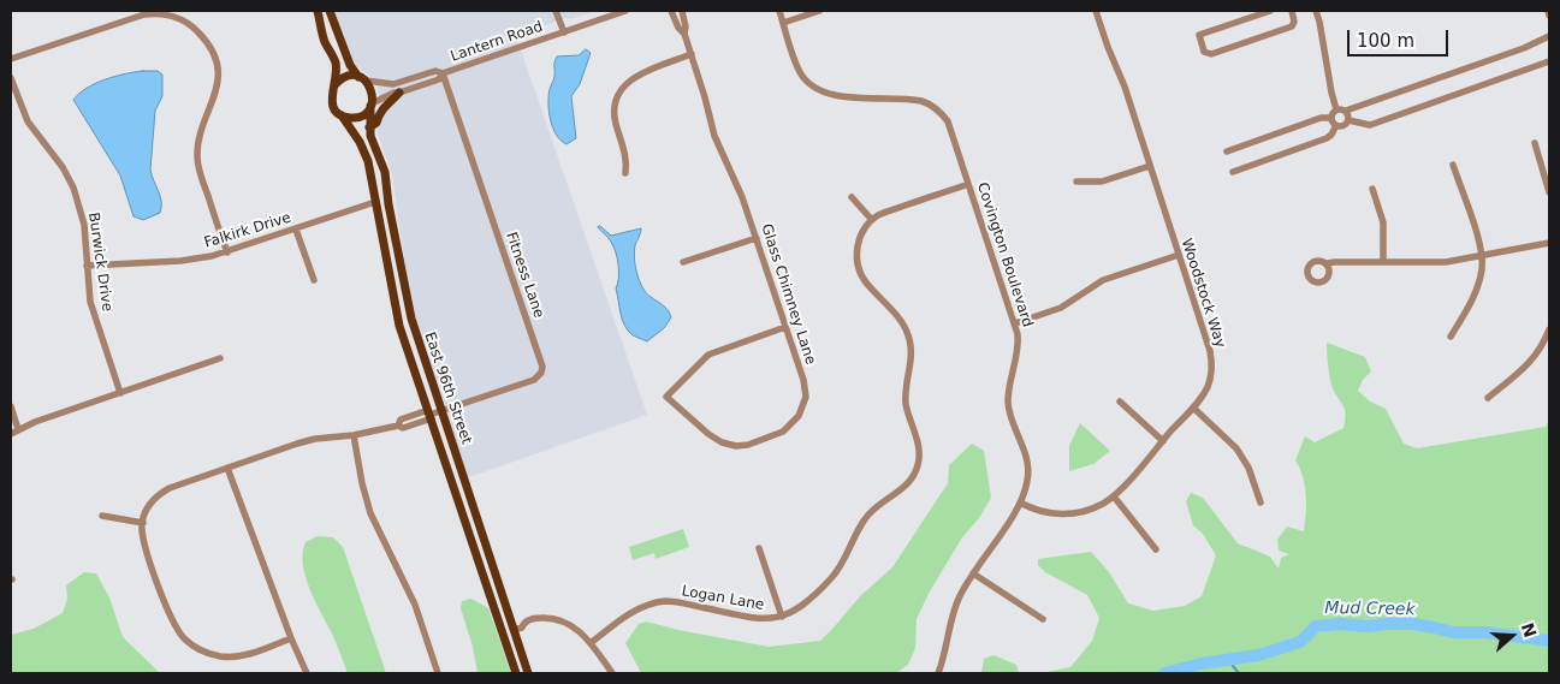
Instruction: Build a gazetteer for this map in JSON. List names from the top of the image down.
{
  "streets": {
    "main road": ["East 96th Street"],
    "street": [
      "Lantern Road",
      "Falkirk Drive",
      "Covington Boulevard",
      "Burwick Drive",
      "Fitness Lane",
      "Woodstock Way",
      "Glass Chimney Lane",
      "Logan Lane"
    ]
  },
  "crossings": [
    ["Lantern Road", "Fitness Lane"],
    ["Lantern Road", "East 96th Street"],
    ["Falkirk Drive", "Burwick Drive"],
    ["Falkirk Drive", "East 96th Street"],
    ["Covington Boulevard", "Woodstock Way"],
    ["Fitness Lane", "East 96th Street"]
  ],
  "water": ["Mud Creek"],
  "scale_bar": "100 m",
  "north": "right"
}
